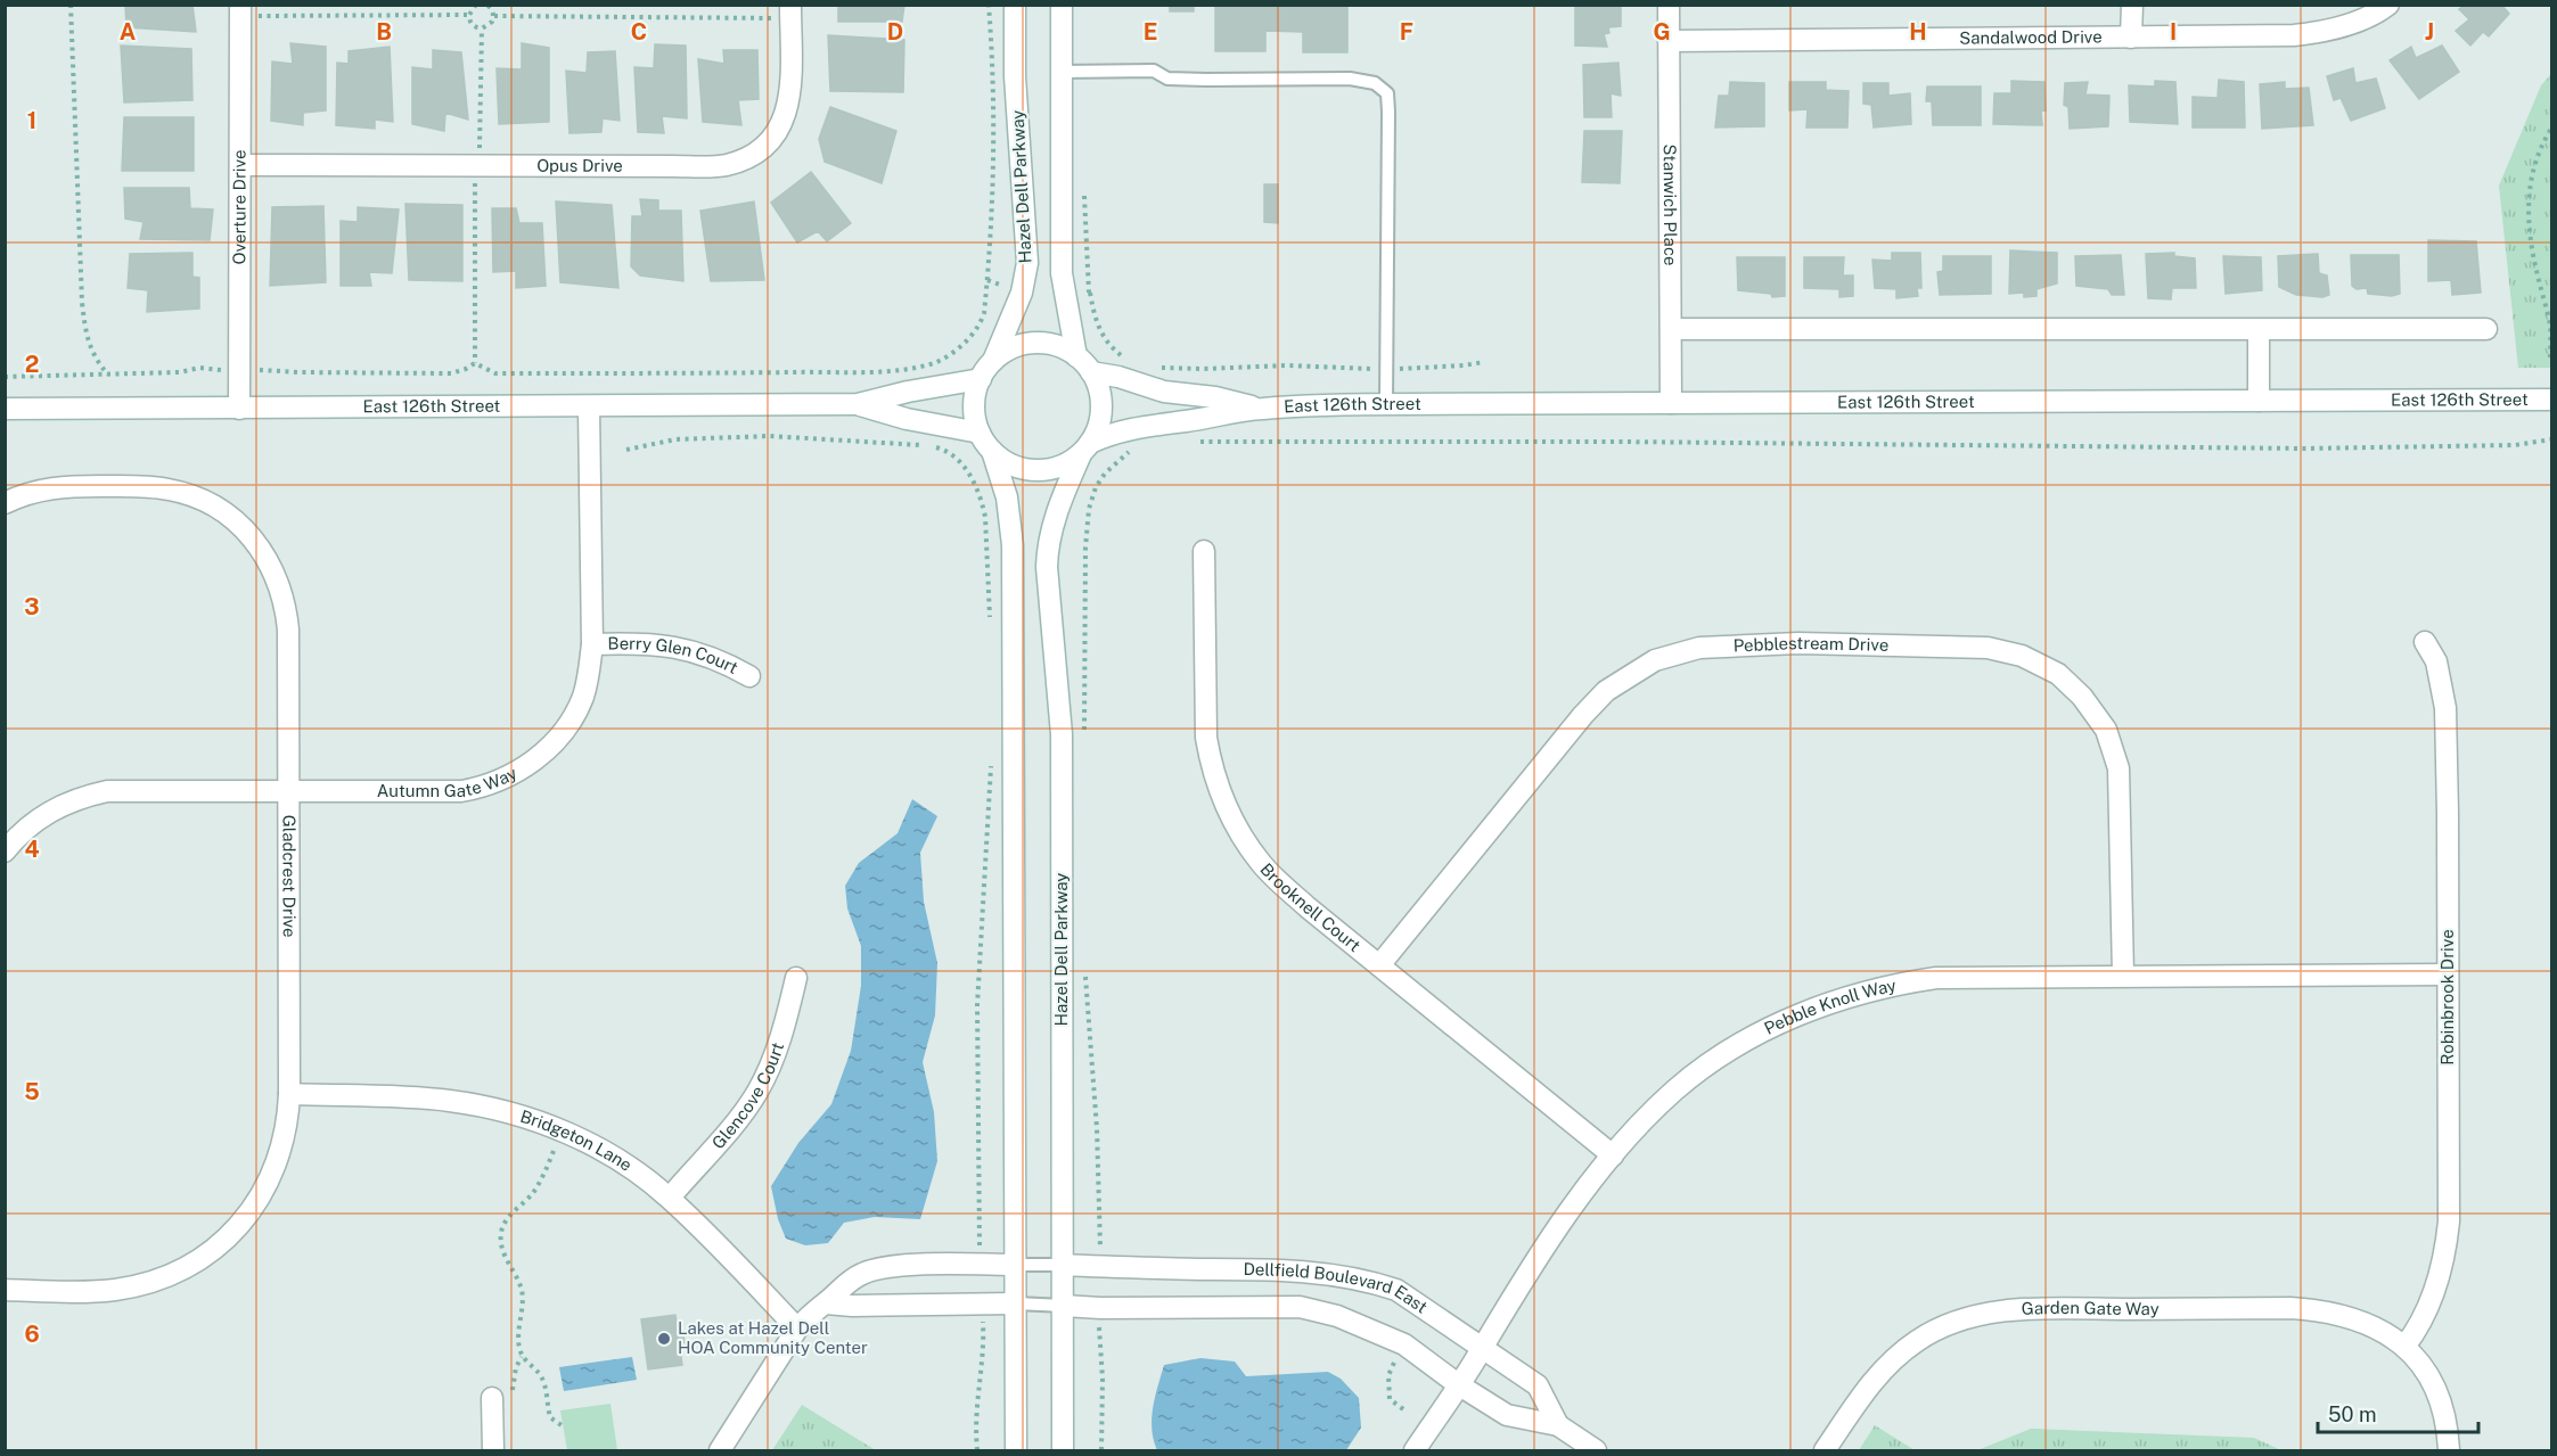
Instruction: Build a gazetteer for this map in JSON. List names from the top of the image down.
{
  "streets": {
    "street": [
      "Sandalwood Drive",
      "Opus Drive",
      "Hazel Dell Parkway",
      "Stanwich Place",
      "Overture Drive",
      "East 126th Street",
      "Pebblestream Drive",
      "Berry Glen Court",
      "Autumn Gate Way",
      "Gladcrest Drive",
      "Brooknell Court",
      "Robinbrook Drive",
      "Pebble Knoll Way",
      "Glencove Court",
      "Bridgeton Lane",
      "Dellfield Boulevard East",
      "Garden Gate Way"
    ]
  },
  "crossings": [
    ["Sandalwood Drive", "Stanwich Place"],
    ["Opus Drive", "Overture Drive"],
    ["Hazel Dell Parkway", "East 126th Street"],
    ["Hazel Dell Parkway", "Dellfield Boulevard East"],
    ["Stanwich Place", "East 126th Street"],
    ["Overture Drive", "East 126th Street"],
    ["East 126th Street", "Autumn Gate Way"],
    ["Pebblestream Drive", "Brooknell Court"],
    ["Pebblestream Drive", "Pebble Knoll Way"],
    ["Berry Glen Court", "Autumn Gate Way"],
    ["Autumn Gate Way", "Gladcrest Drive"],
    ["Gladcrest Drive", "Bridgeton Lane"],
    ["Brooknell Court", "Pebble Knoll Way"],
    ["Robinbrook Drive", "Pebble Knoll Way"],
    ["Robinbrook Drive", "Garden Gate Way"],
    ["Pebble Knoll Way", "Dellfield Boulevard East"],
    ["Glencove Court", "Bridgeton Lane"]
  ],
  "places": ["Lakes at Hazel Dell HOA Community Center"],
  "scale_bar": "50 m",
  "grid": {
    "columns": [
      "A",
      "B",
      "C",
      "D",
      "E",
      "F",
      "G",
      "H",
      "I",
      "J"
    ],
    "rows": [
      "1",
      "2",
      "3",
      "4",
      "5",
      "6"
    ]
  }
}
